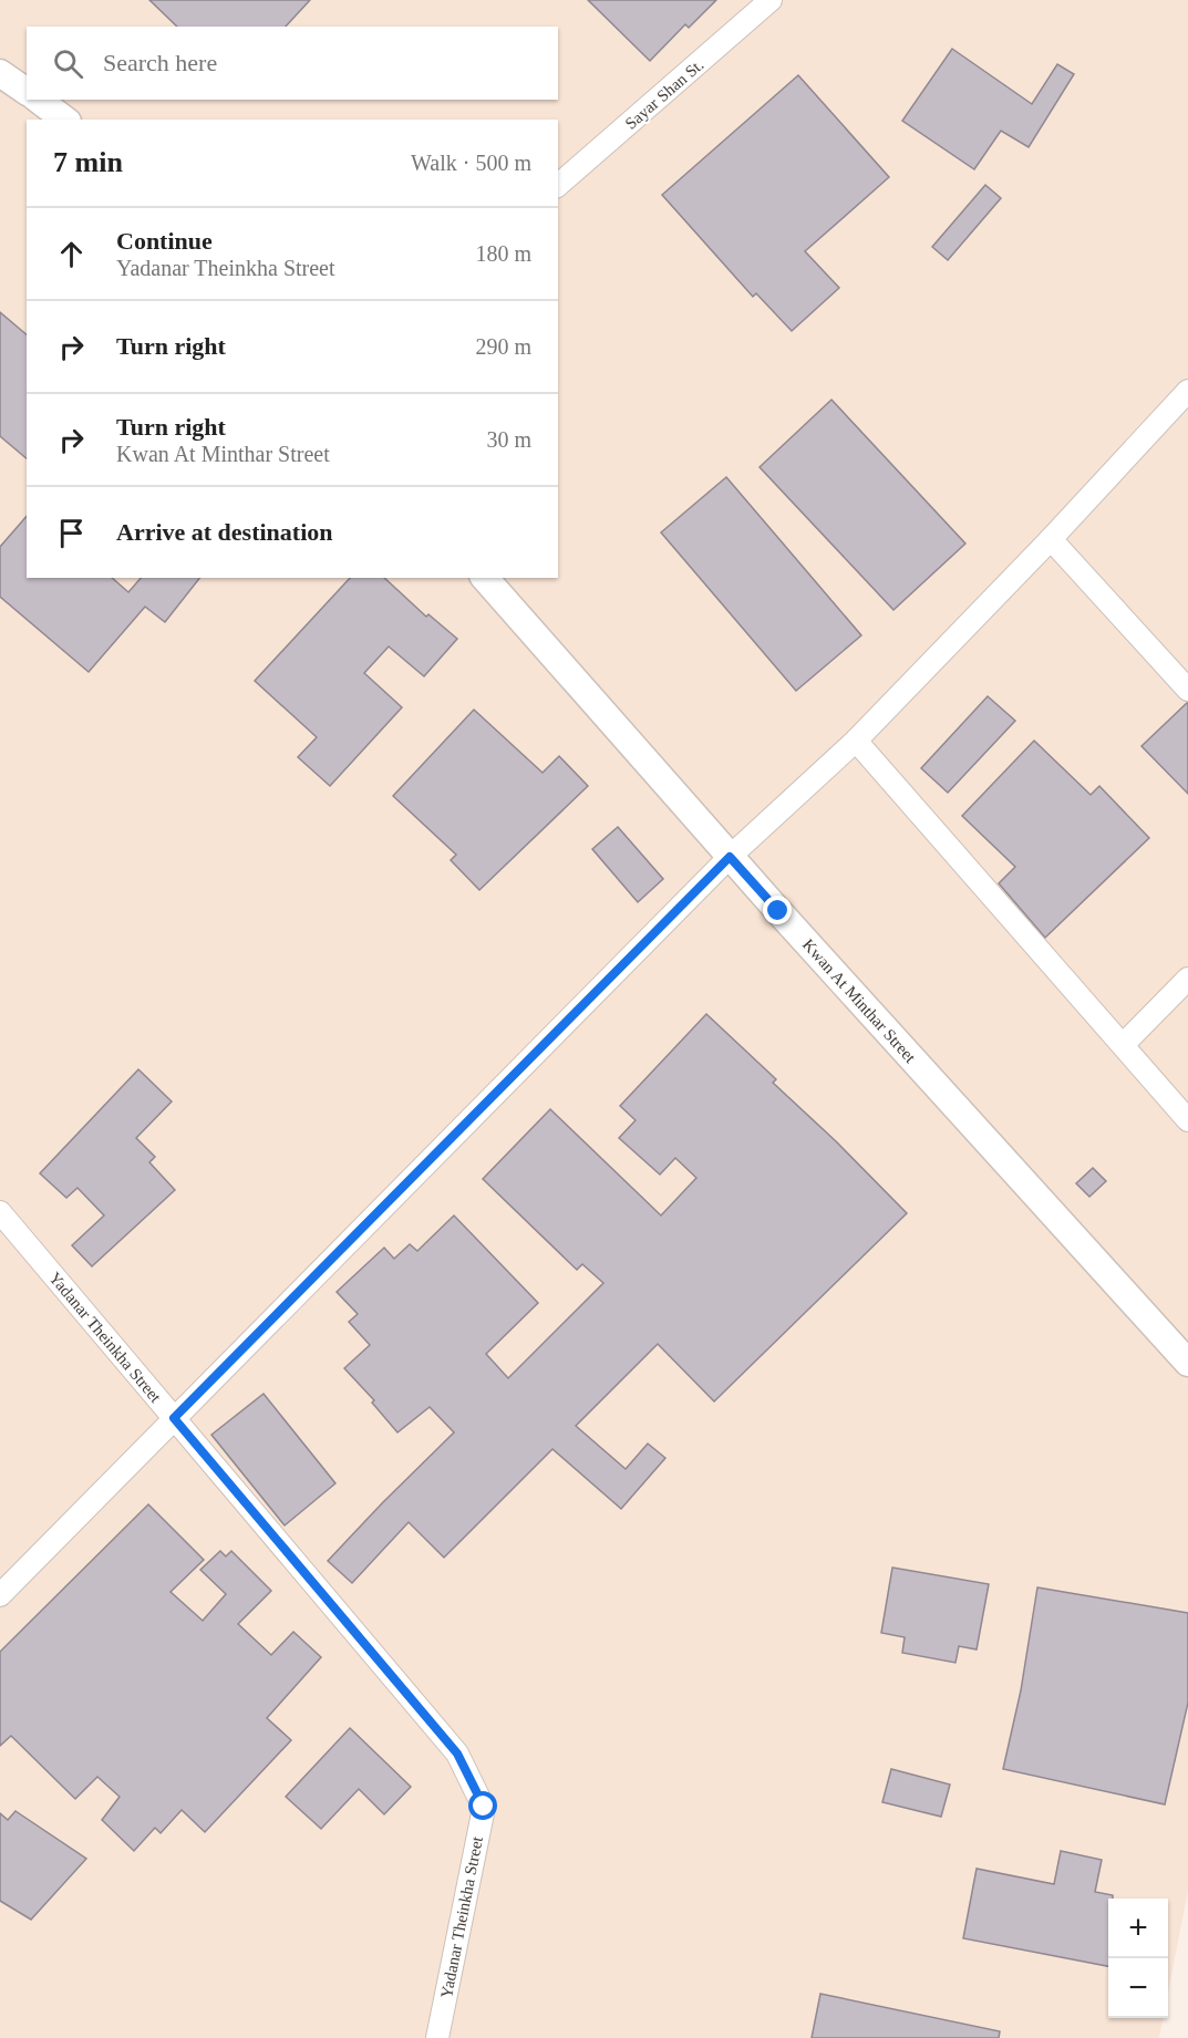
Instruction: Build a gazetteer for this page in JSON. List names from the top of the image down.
{
  "streets": {
    "street": ["Sayar Shan St.", "Kwan At Minthar Street", "Yadanar Theinkha Street"]
  },
  "page": {
    "search": "Search here",
    "heading": ["7 min", "Walk · 500 m"],
    "list": [
      ["Continue", "Yadanar Theinkha Street", "180 m"],
      ["Turn right", "290 m"],
      ["Turn right", "Kwan At Minthar Street", "30 m"],
      "Arrive at destination"
    ],
    "map_buttons": ["+", "−"]
  }
}
